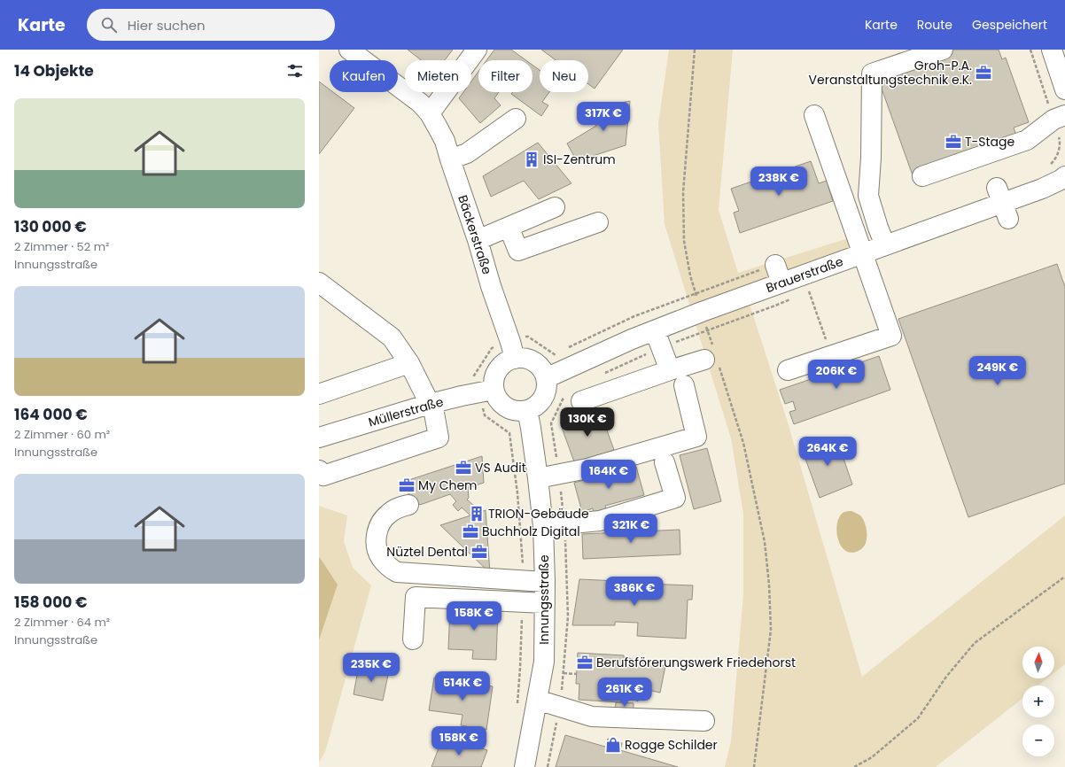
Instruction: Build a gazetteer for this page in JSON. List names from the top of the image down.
{
  "streets": {
    "street": [
      "Bäckerstraße",
      "Brauerstraße",
      "Müllerstraße",
      "Innungsstraße"
    ]
  },
  "crossings": [
    ["Bäckerstraße", "Brauerstraße"],
    ["Bäckerstraße", "Müllerstraße"],
    ["Bäckerstraße", "Innungsstraße"],
    ["Brauerstraße", "Müllerstraße"],
    ["Brauerstraße", "Innungsstraße"],
    ["Müllerstraße", "Innungsstraße"]
  ],
  "places": {
    "office": [
      "Groh-P.A. Veranstaltungstechnik e.K.",
      "T-Stage",
      "VS Audit",
      "My Chem",
      "Buchholz Digital",
      "Nüztel Dental",
      "Berufsförerungswerk Friedehorst"
    ],
    "building": ["ISI-Zentrum", "TRION-Gebäude"],
    "shop": ["Rogge Schilder"]
  },
  "north": "top",
  "page": {
    "header": "Karte",
    "search": "Hier suchen",
    "nav": ["Karte", "Route", "Gespeichert"],
    "heading": "14 Objekte",
    "chip": [
      "Kaufen",
      "Mieten",
      "Filter",
      "Neu"
    ],
    "list": [
      {
        "name": "130 000 €",
        "note": "2 Zimmer · 52 m² · Innungsstraße"
      },
      {
        "name": "164 000 €",
        "note": "2 Zimmer · 60 m² · Innungsstraße"
      },
      {
        "name": "158 000 €",
        "note": "2 Zimmer · 64 m² · Innungsstraße"
      }
    ],
    "price": [
      "317K €",
      "238K €",
      "249K €",
      "206K €",
      "130K €",
      "264K €",
      "164K €",
      "321K €",
      "386K €",
      "158K €",
      "235K €",
      "514K €",
      "261K €",
      "158K €"
    ],
    "map_buttons": ["+", "−"]
  }
}
